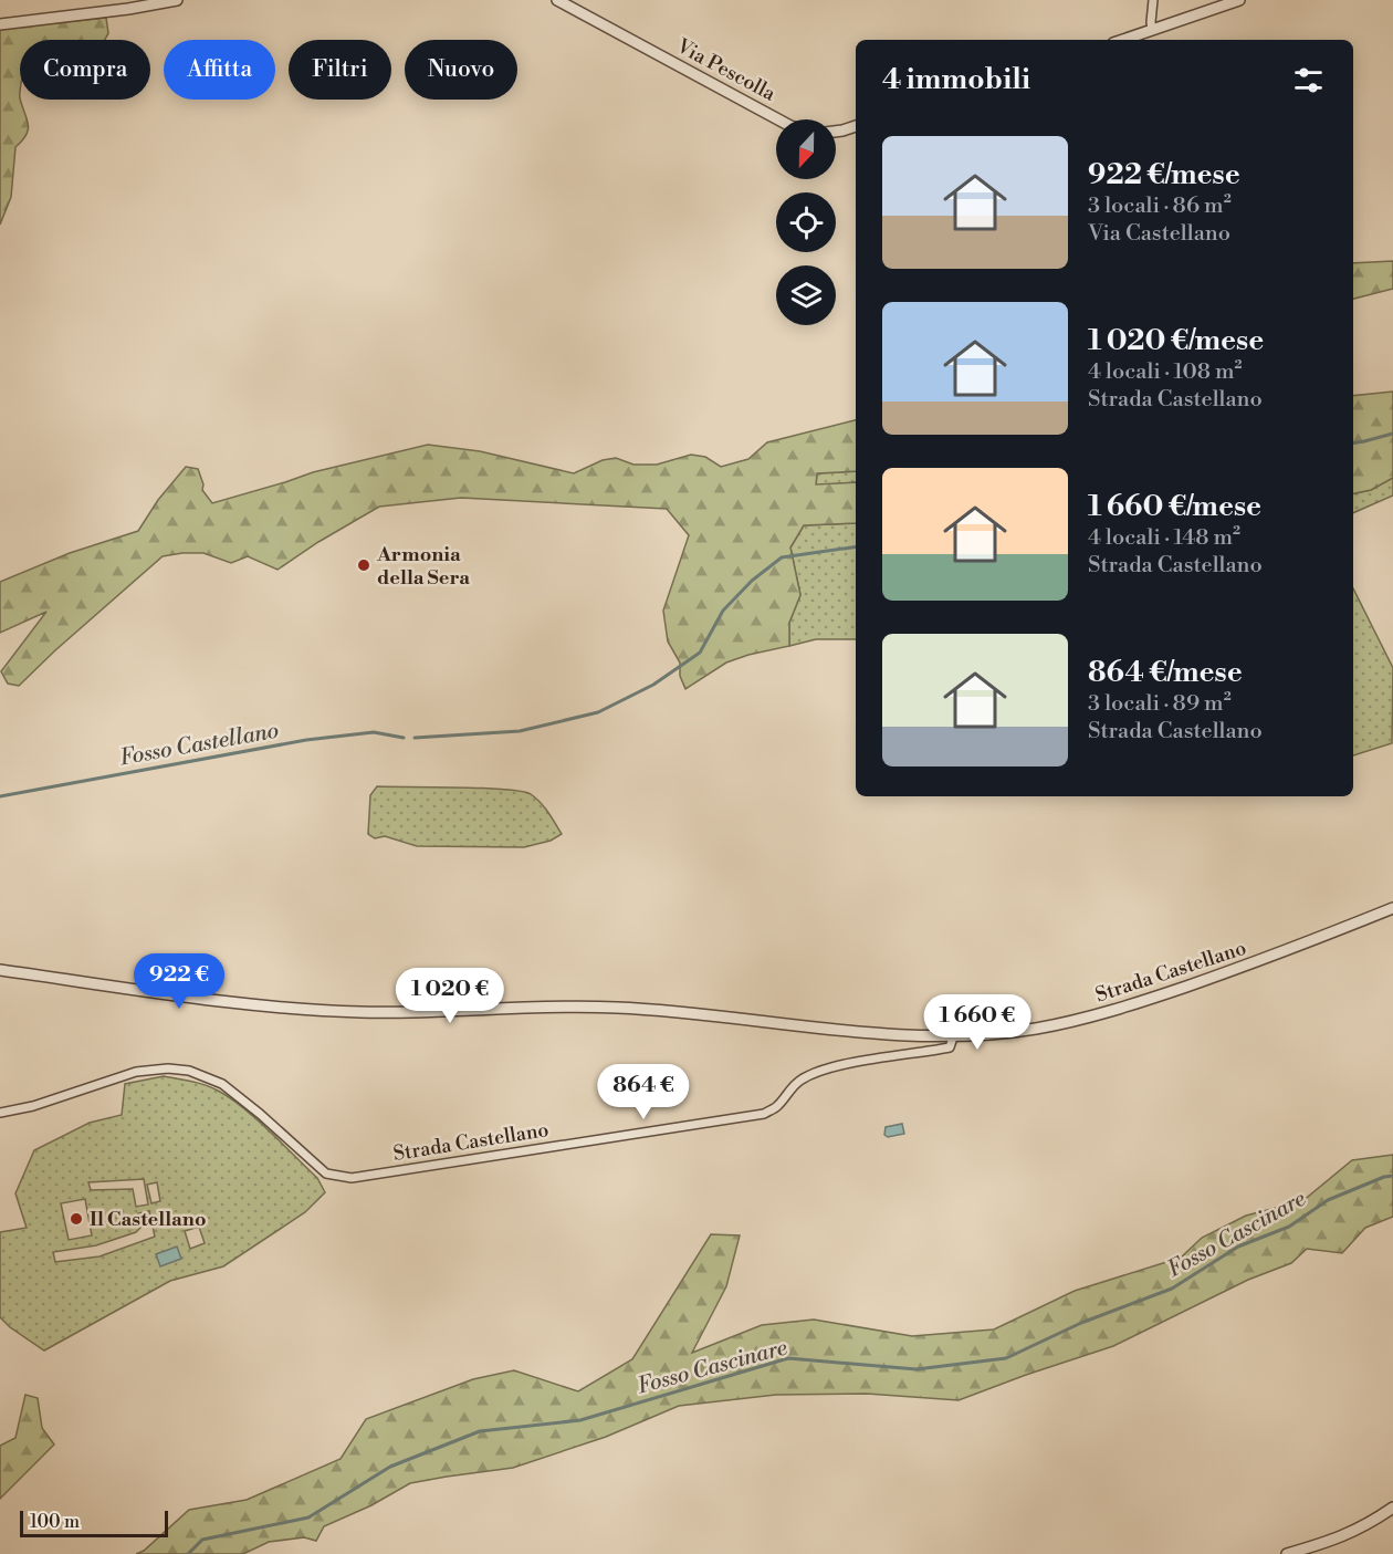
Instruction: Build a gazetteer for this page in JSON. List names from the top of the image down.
{
  "streets": {
    "street": ["Via Pescolla", "Strada Castellano"]
  },
  "water": ["Fosso Castellano", "Fosso Cascinare"],
  "places": ["Armonia della Sera", "Il Castellano"],
  "scale_bar": "100 m",
  "north": "bottom",
  "page": {
    "chip": [
      "Compra",
      "Affitta",
      "Filtri",
      "Nuovo"
    ],
    "heading": "4 immobili",
    "list": [
      {
        "name": "922 €/mese",
        "note": "3 locali · 86 m² · Via Castellano"
      },
      {
        "name": "1 020 €/mese",
        "note": "4 locali · 108 m² · Strada Castellano"
      },
      {
        "name": "1 660 €/mese",
        "note": "4 locali · 148 m² · Strada Castellano"
      },
      {
        "name": "864 €/mese",
        "note": "3 locali · 89 m² · Strada Castellano"
      }
    ],
    "price": [
      "922 €",
      "1 020 €",
      "1 660 €",
      "864 €"
    ],
    "scale": "100 m"
  }
}
